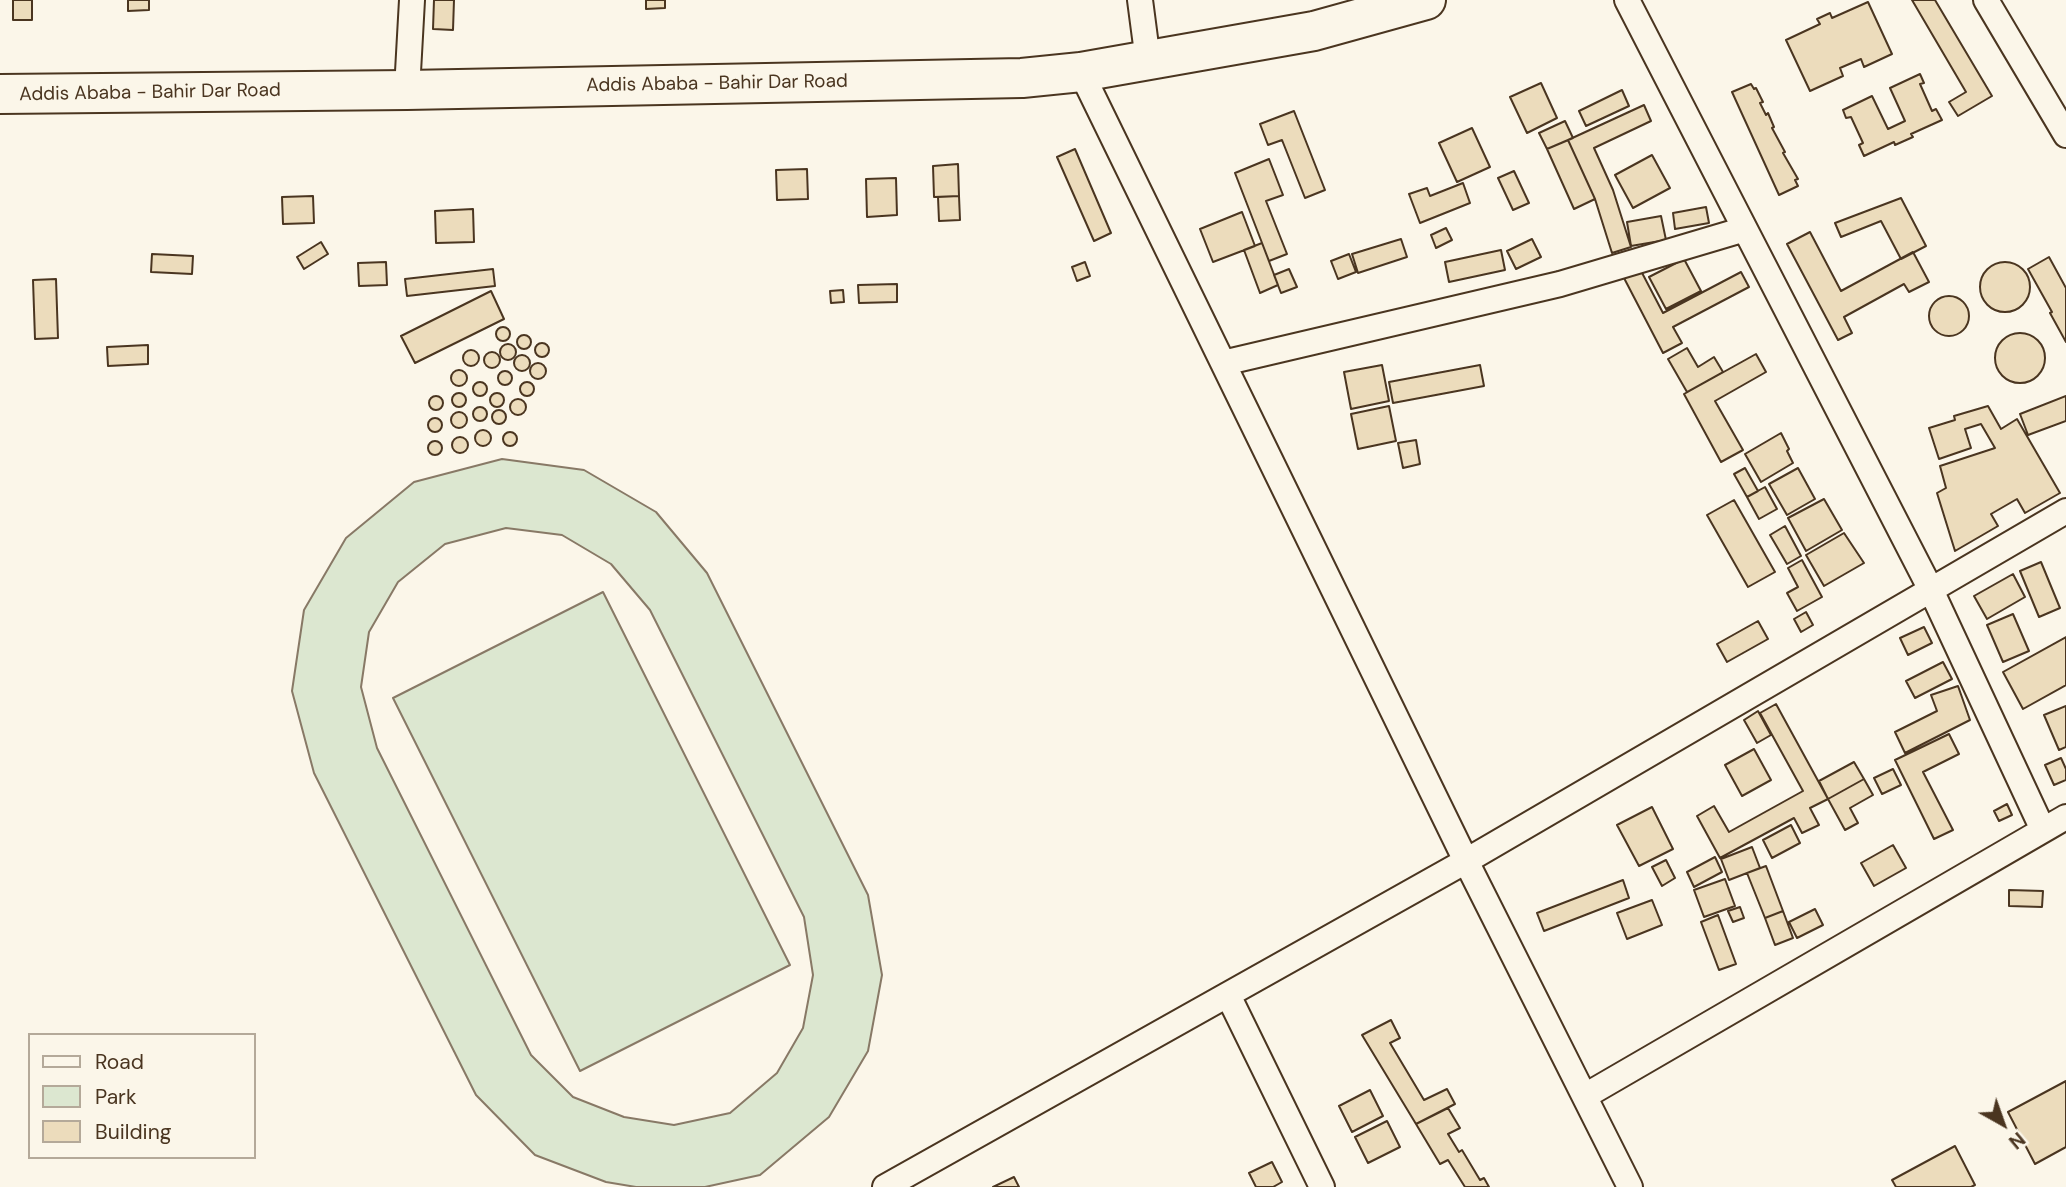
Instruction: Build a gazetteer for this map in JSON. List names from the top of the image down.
{
  "streets": {
    "highway": ["Addis Ababa - Bahir Dar Road"]
  },
  "legend": ["Road", "Park", "Building"],
  "north": "bottom right"
}
